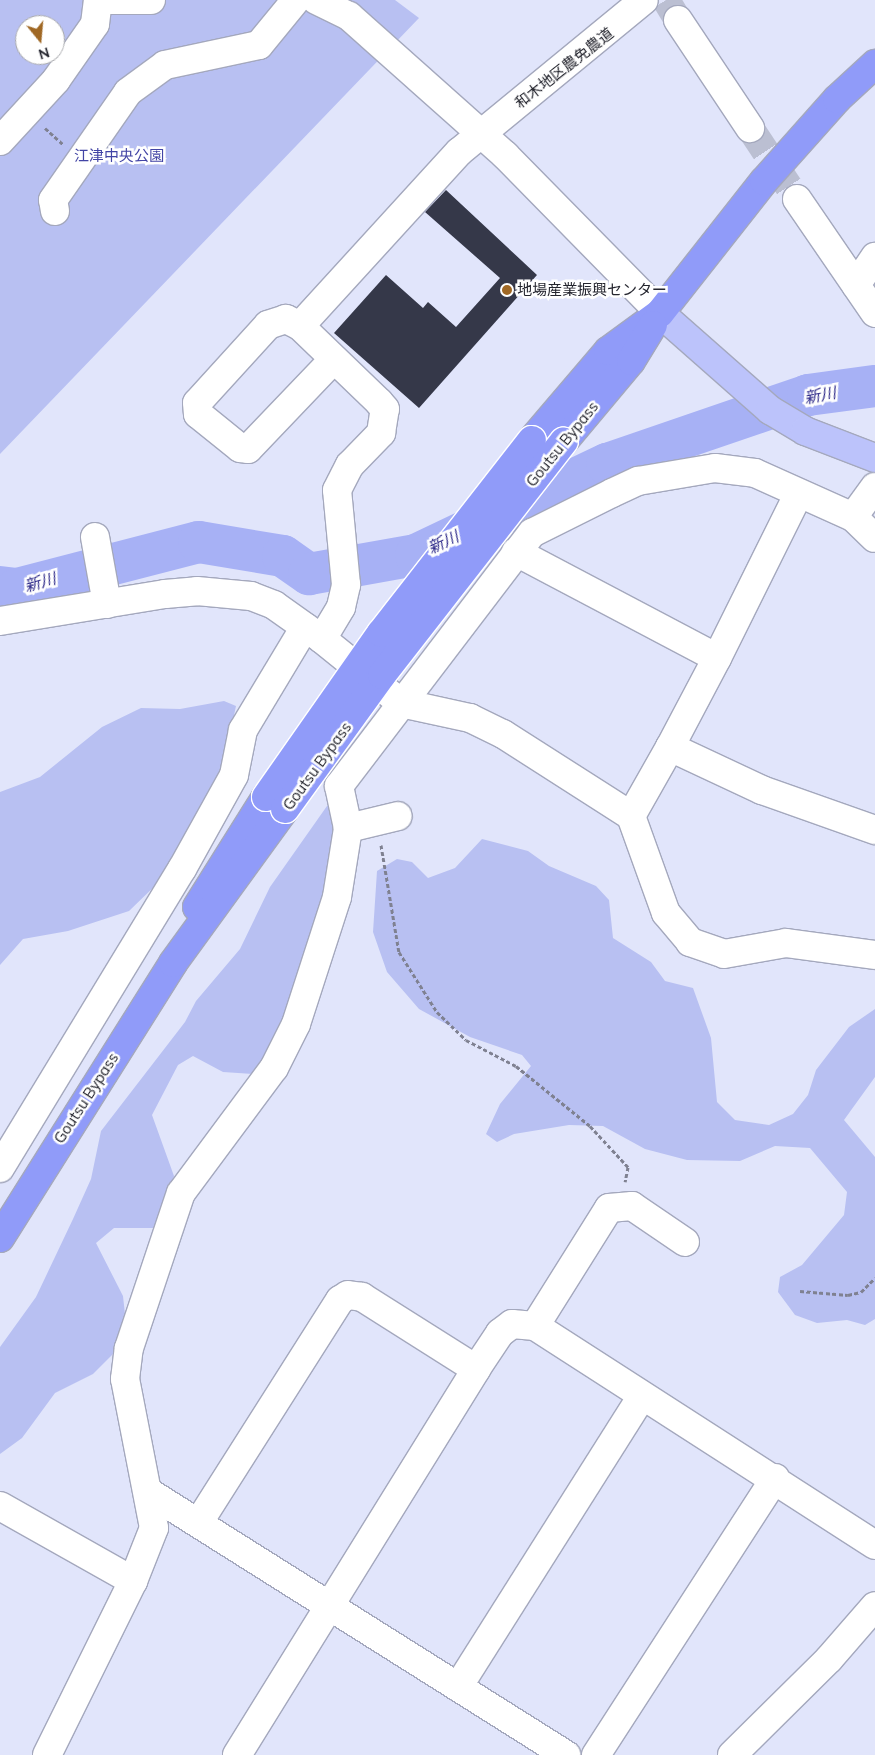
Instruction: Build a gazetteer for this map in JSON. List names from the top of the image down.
{
  "streets": {
    "highway": ["Goutsu Bypass"],
    "street": ["和木地区農免農道"]
  },
  "water": ["新川"],
  "parks": ["江津中央公園"],
  "places": ["地場産業振興センター"],
  "north": "bottom"
}
